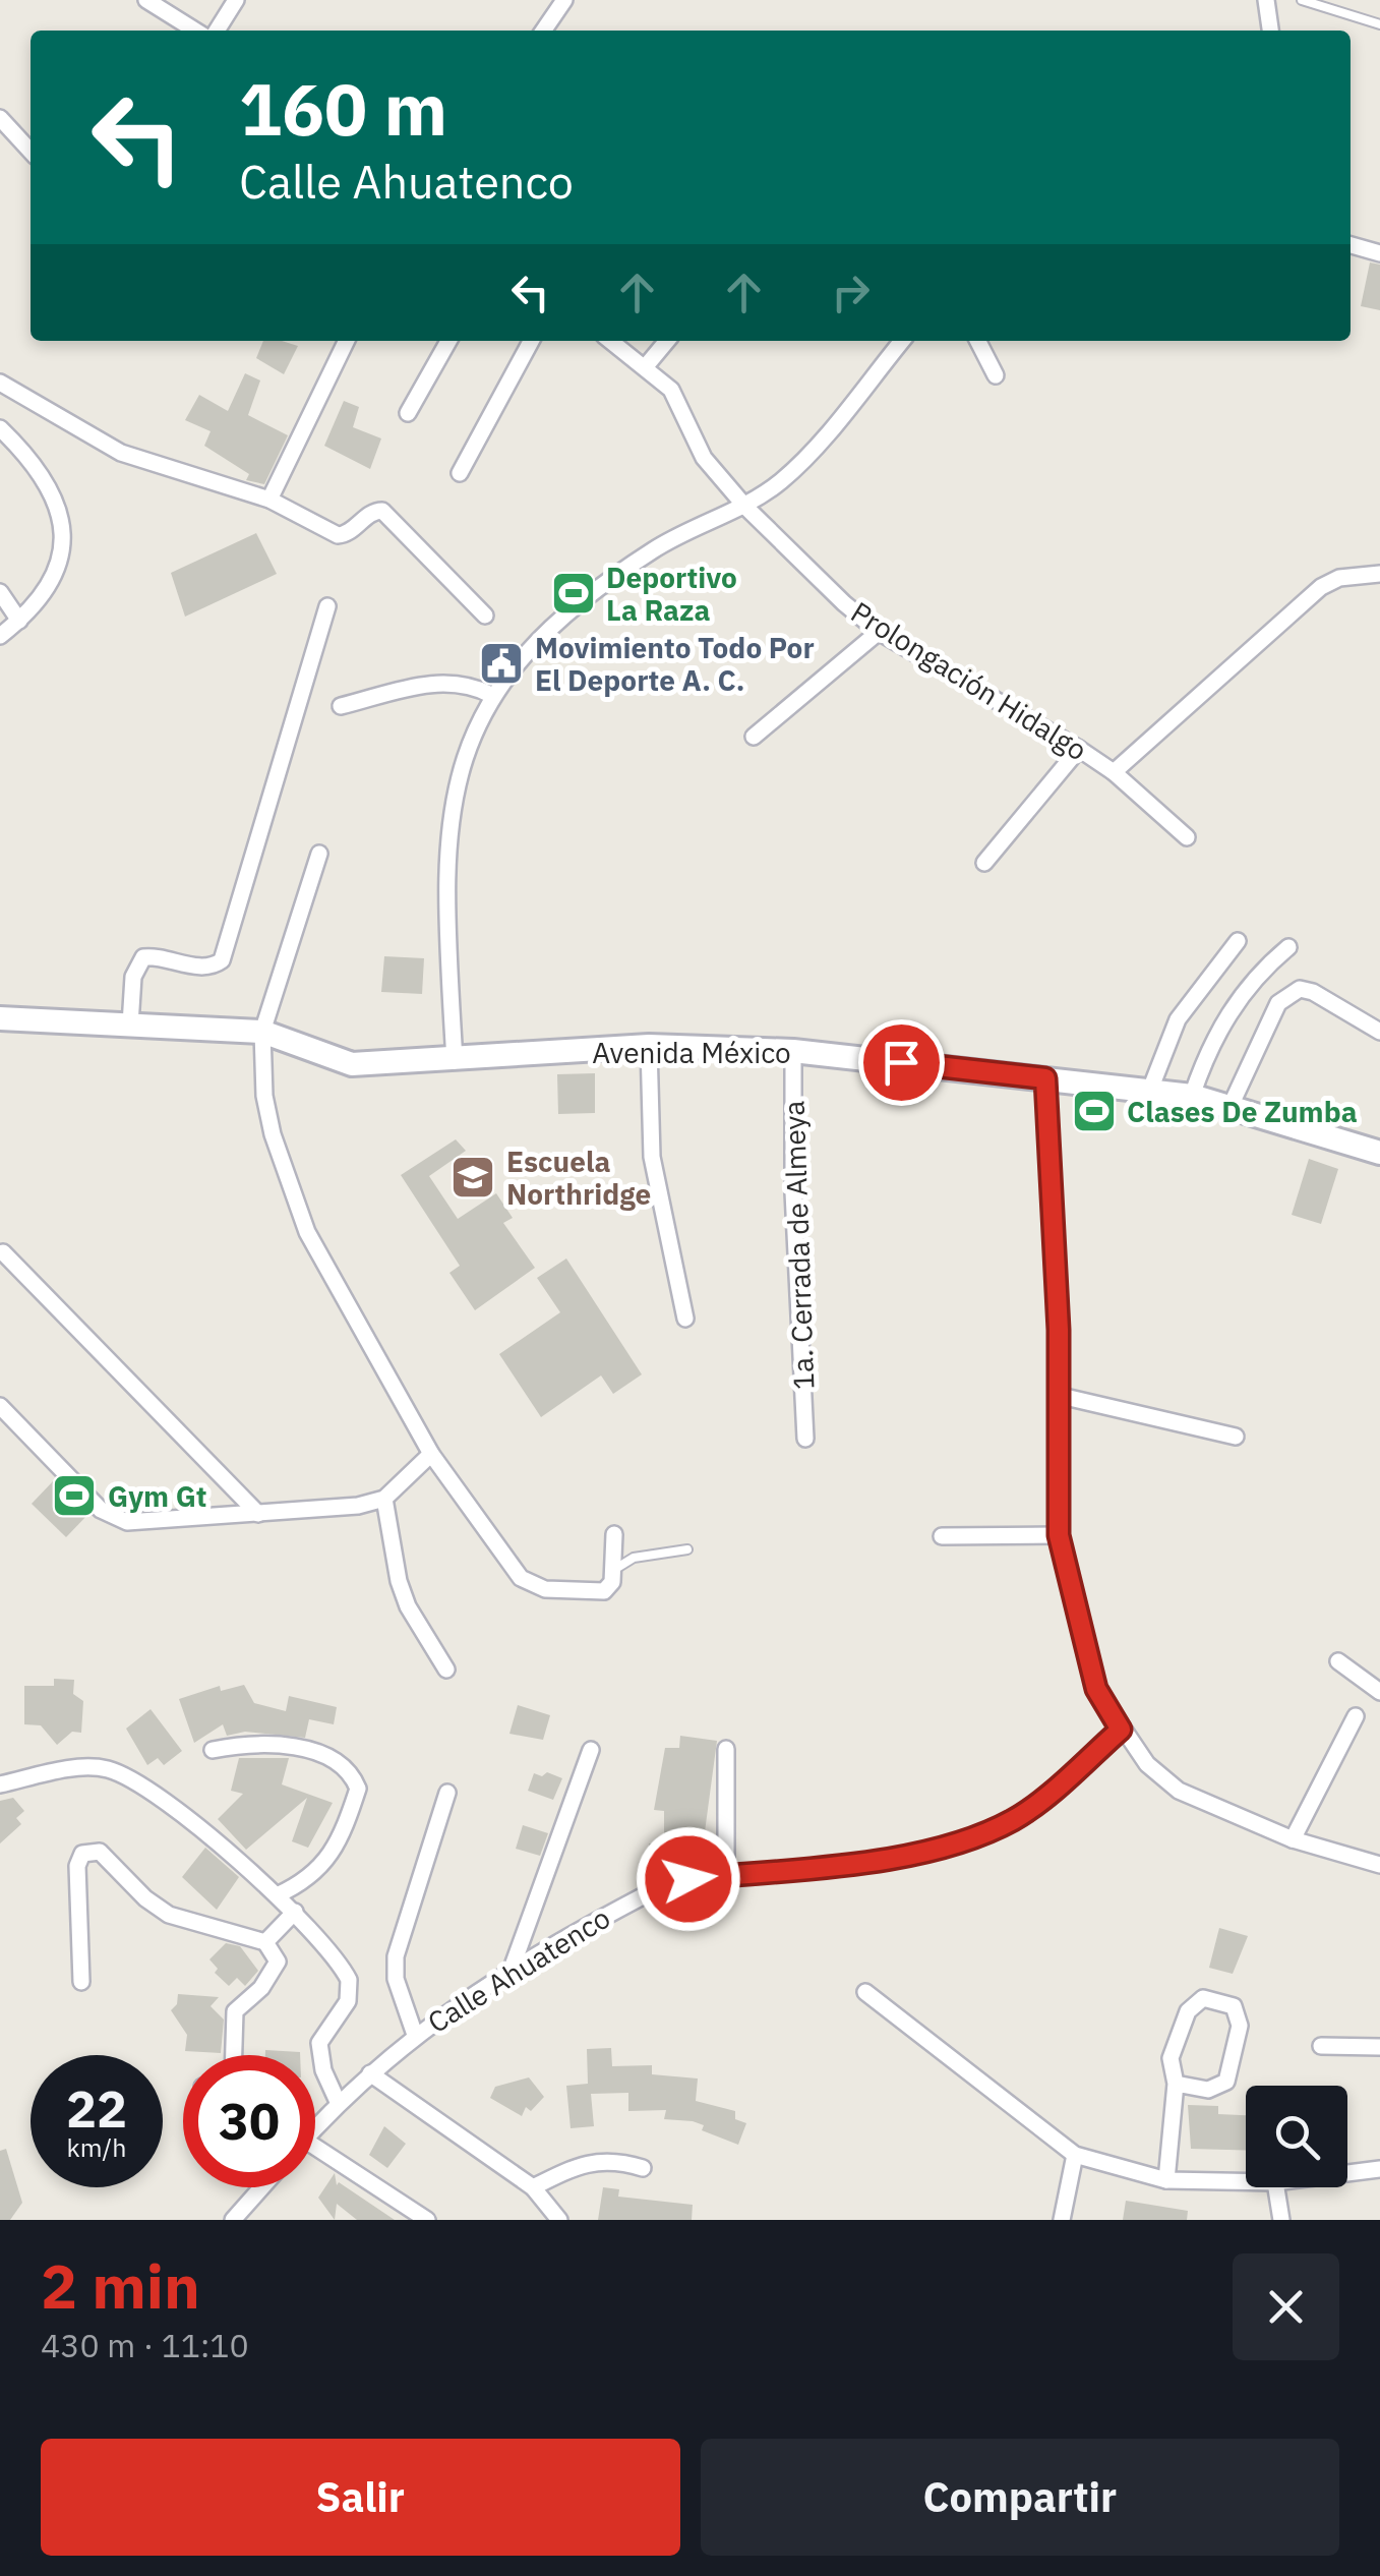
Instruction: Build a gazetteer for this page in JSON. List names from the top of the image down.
{
  "streets": {
    "main road": ["Avenida México"],
    "street": ["Prolongación Hidalgo", "1a. Cerrada de Almeya", "Calle Ahuatenco"]
  },
  "crossings": [
    ["Avenida México", "1a. Cerrada de Almeya"]
  ],
  "places": {
    "sports": ["Deportivo La Raza", "Clases De Zumba", "Gym Gt"],
    "public building": ["Movimiento Todo Por El Deporte A. C."],
    "school or university": ["Escuela Northridge"]
  },
  "page": {
    "turn": ["160 m", "Calle Ahuatenco"],
    "speed": "22 km/h",
    "limit": "30",
    "heading": ["2 min", "430 m · 11:10"],
    "buttons": ["Salir", "Compartir"]
  }
}
